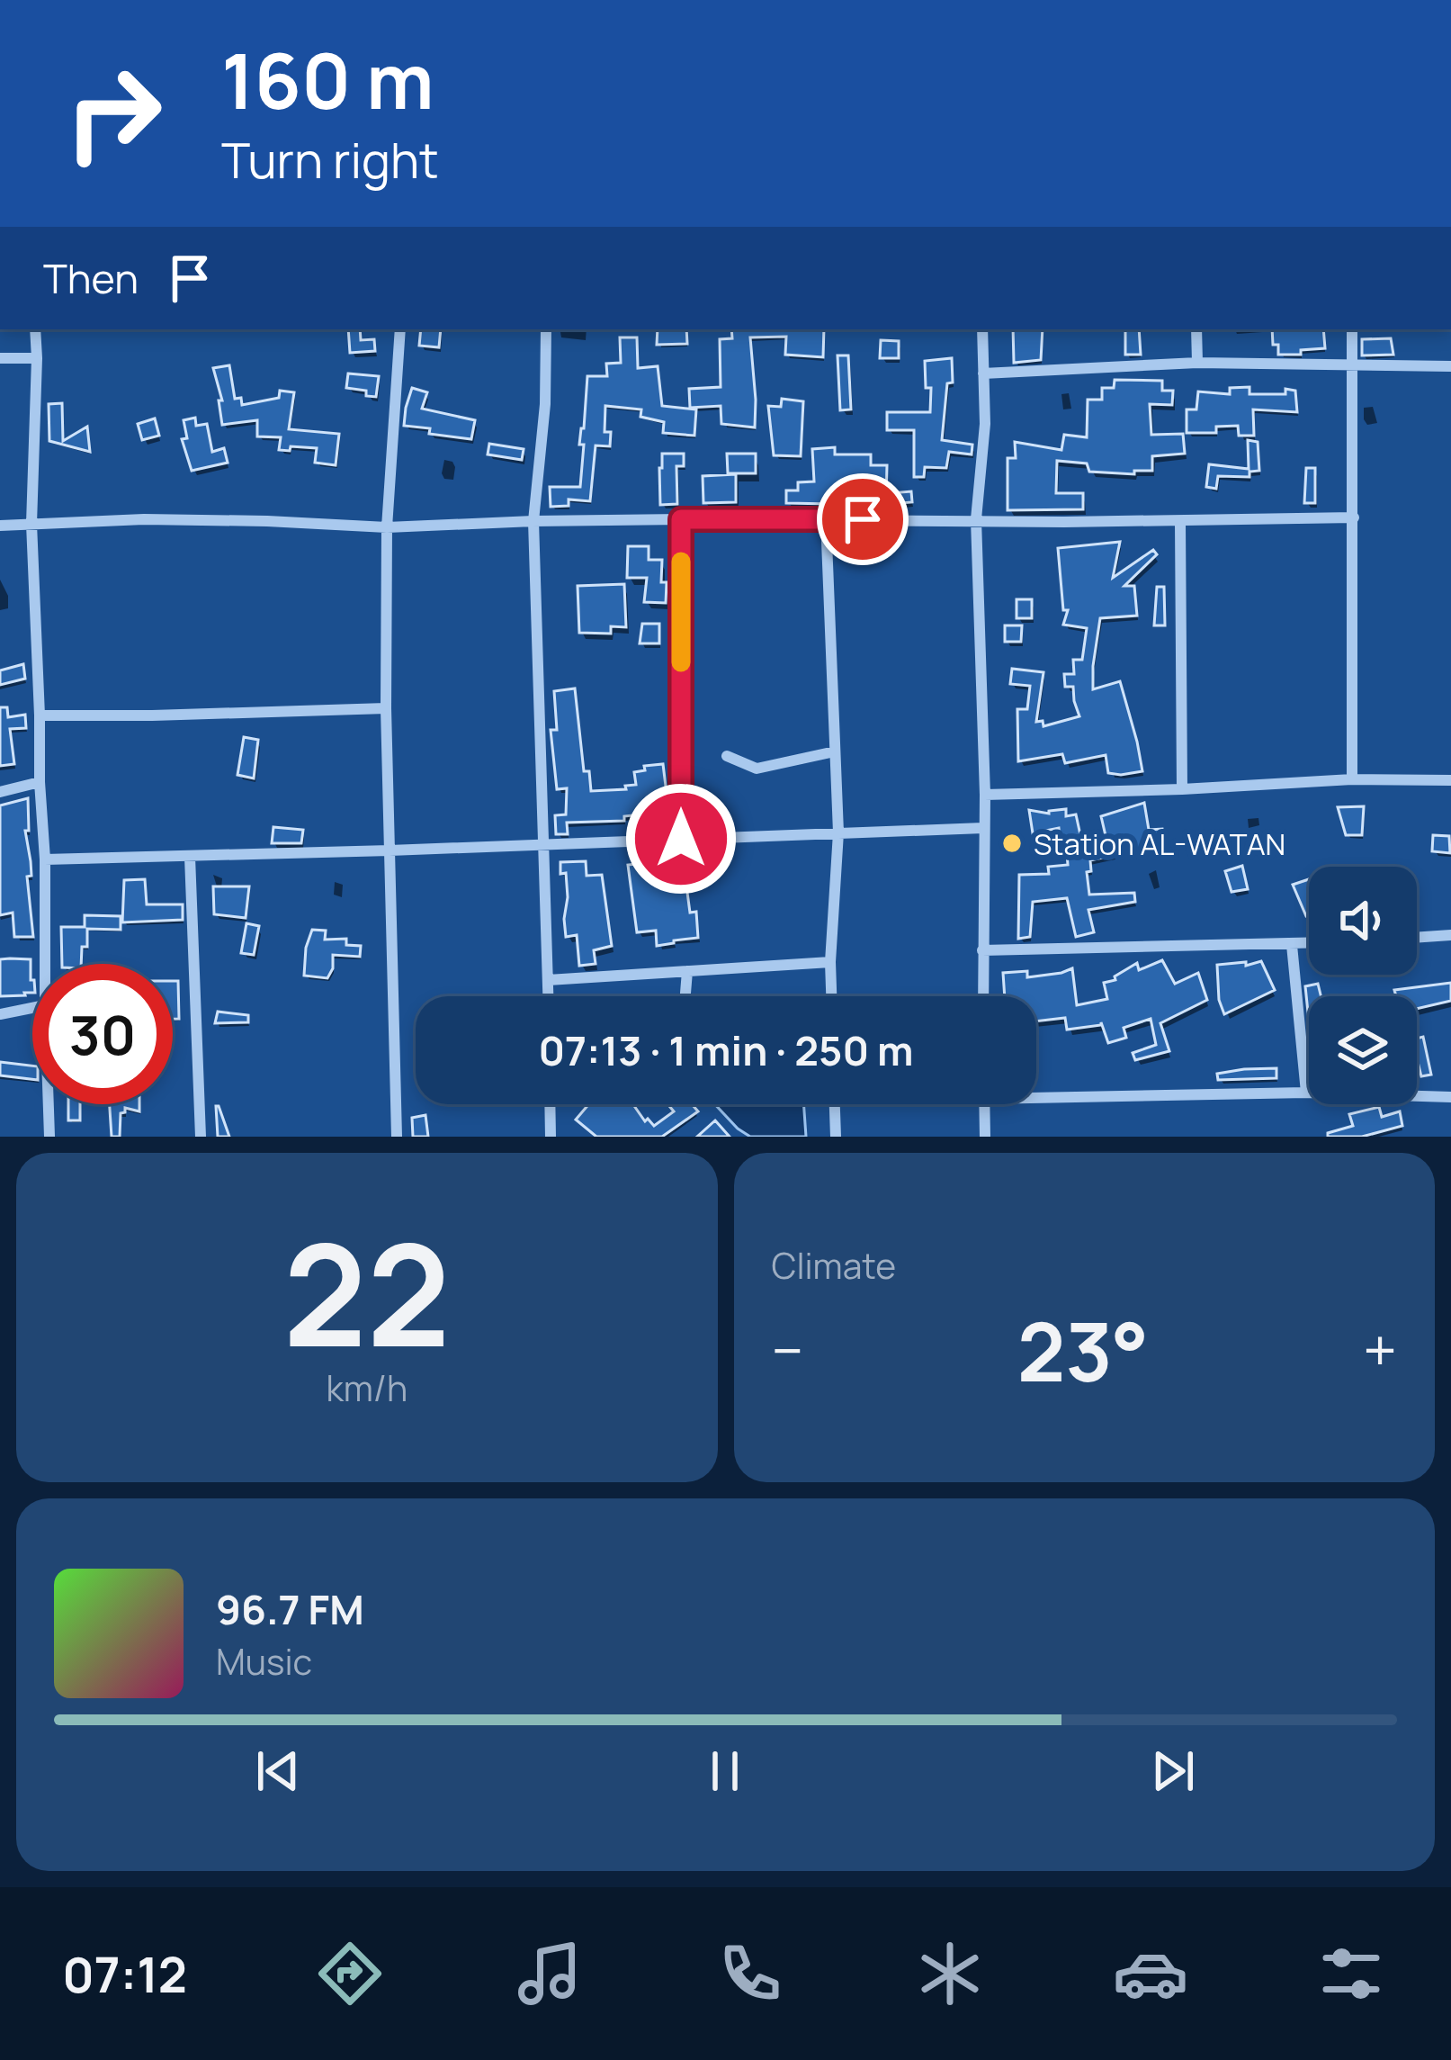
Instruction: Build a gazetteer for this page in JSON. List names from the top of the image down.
{
  "places": ["Station AL-WATAN"],
  "page": {
    "turn": ["160 m", "Turn right"],
    "then": "Then",
    "limit": "30",
    "trip": "07:13 · 1 min · 250 m",
    "tile": [
      ["22", "km/h"],
      "Climate"
    ],
    "heat": ["−", "23°", "+"],
    "song": ["96.7 FM", "Music"],
    "tabs": "07:12"
  }
}
